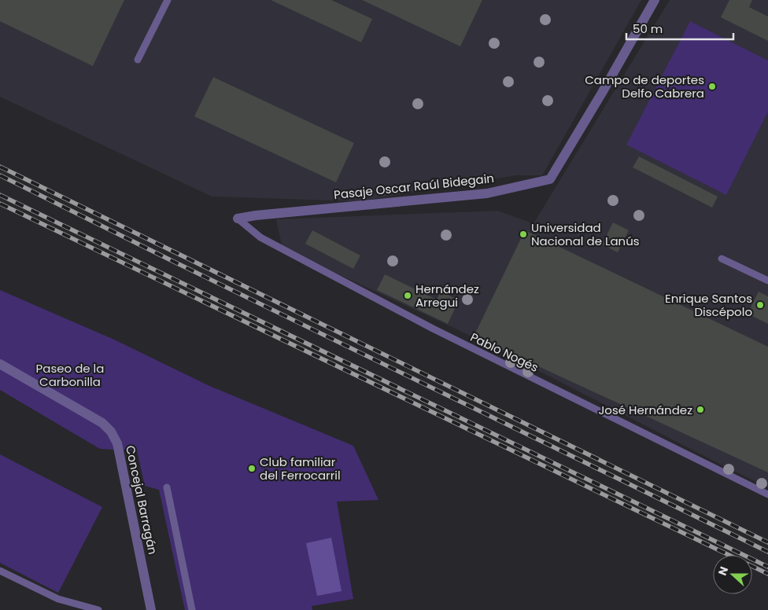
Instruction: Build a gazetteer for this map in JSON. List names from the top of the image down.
{
  "streets": {
    "street": ["Pasaje Oscar Raúl Bidegain", "Concejal Barragán"],
    "lane": ["Pablo Nogés"]
  },
  "crossings": [
    ["Pasaje Oscar Raúl Bidegain", "Pablo Nogés"]
  ],
  "parks": ["Paseo de la Carbonilla"],
  "places": [
    "Campo de deportes Delfo Cabrera",
    "Universidad Nacional de Lanús",
    "Hernández Arregui",
    "Enrique Santos Discépolo",
    "José Hernández",
    "Club familiar del Ferrocarril"
  ],
  "scale_bar": "50 m",
  "north": "left"
}
